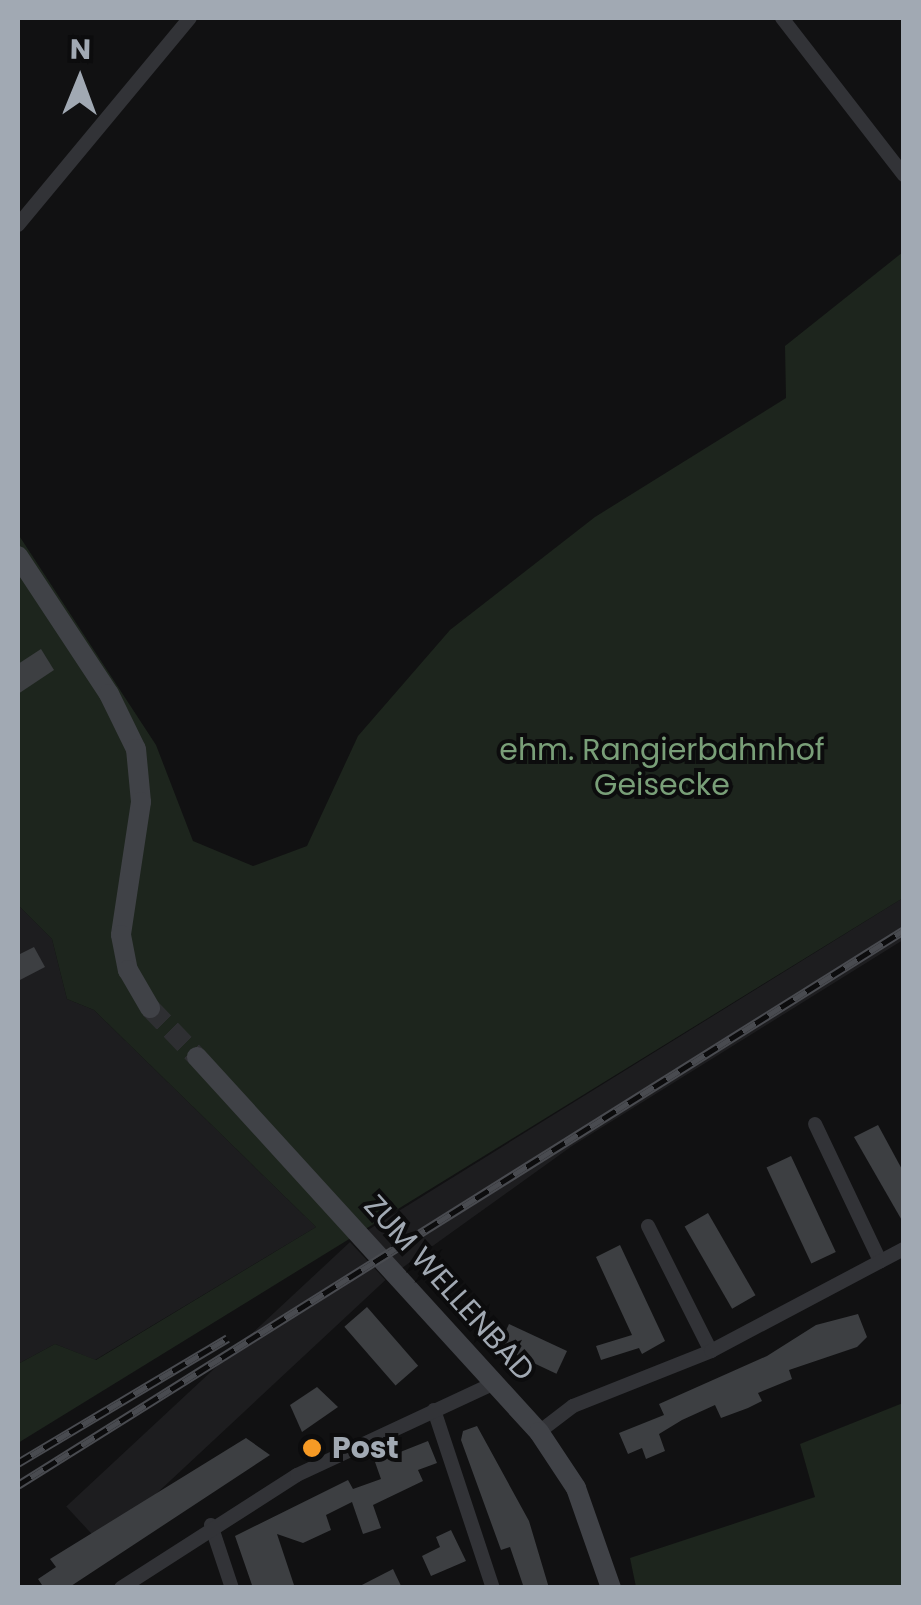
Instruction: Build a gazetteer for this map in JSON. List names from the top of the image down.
{
  "streets": {
    "main road": ["ZUM WELLENBAD"]
  },
  "parks": ["ehm. Rangierbahnhof Geisecke"],
  "places": ["Post"],
  "north": "top"
}
